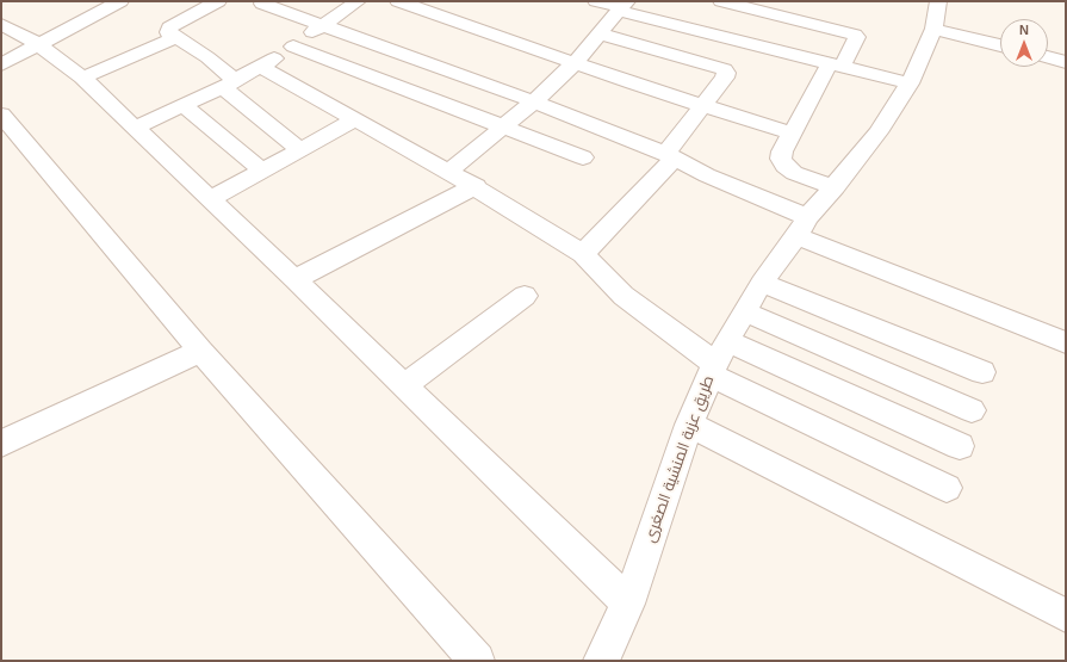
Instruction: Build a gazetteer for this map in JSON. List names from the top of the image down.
{
  "streets": {
    "street": ["طريق عزبة المنشية الصغرى"]
  },
  "north": "top"
}
